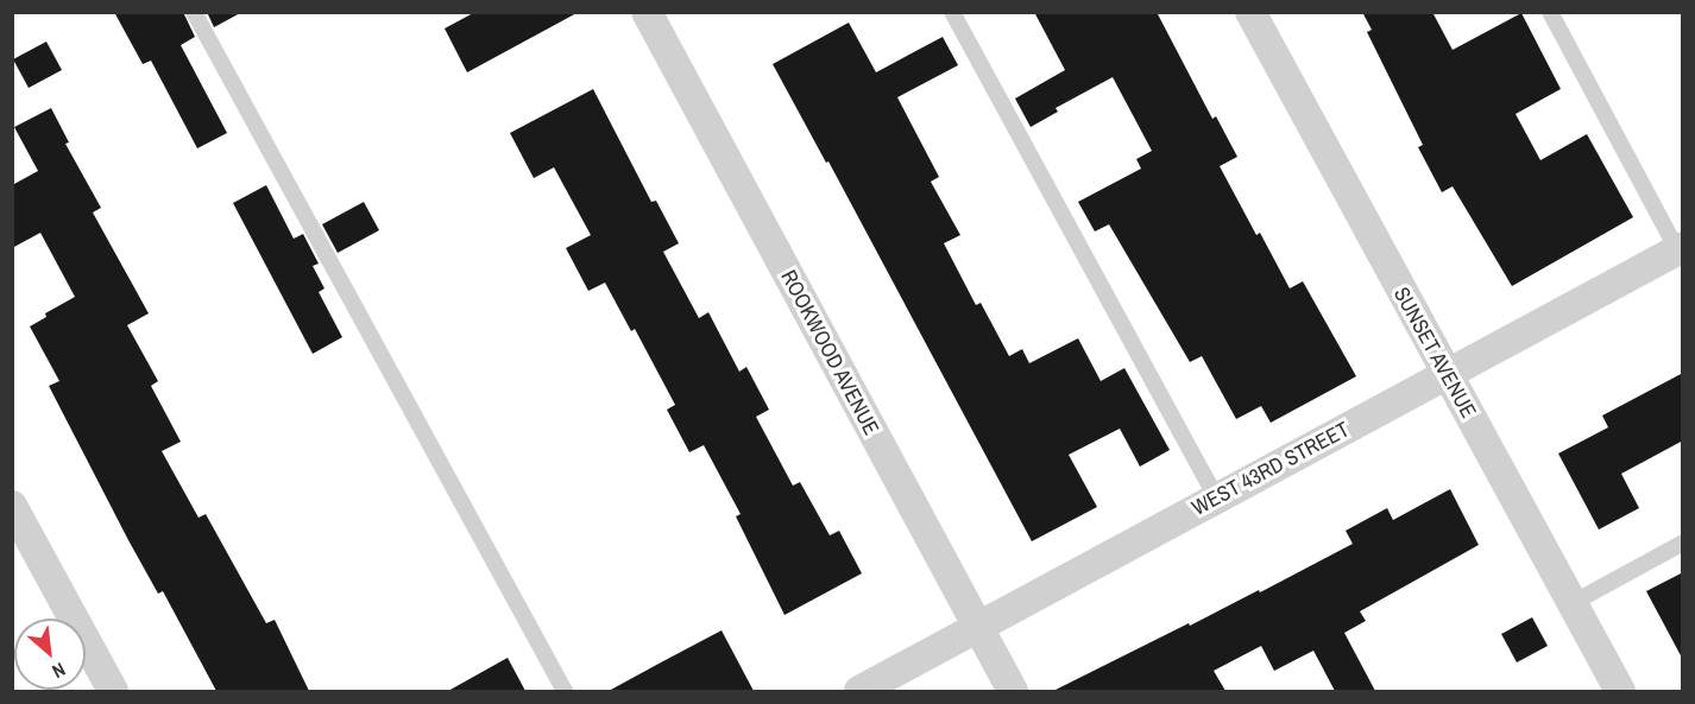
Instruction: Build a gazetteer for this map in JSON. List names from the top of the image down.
{
  "streets": {
    "street": ["ROOKWOOD AVENUE", "SUNSET AVENUE", "WEST 43RD STREET"]
  },
  "crossings": [
    ["ROOKWOOD AVENUE", "WEST 43RD STREET"],
    ["SUNSET AVENUE", "WEST 43RD STREET"]
  ],
  "north": "bottom right"
}
